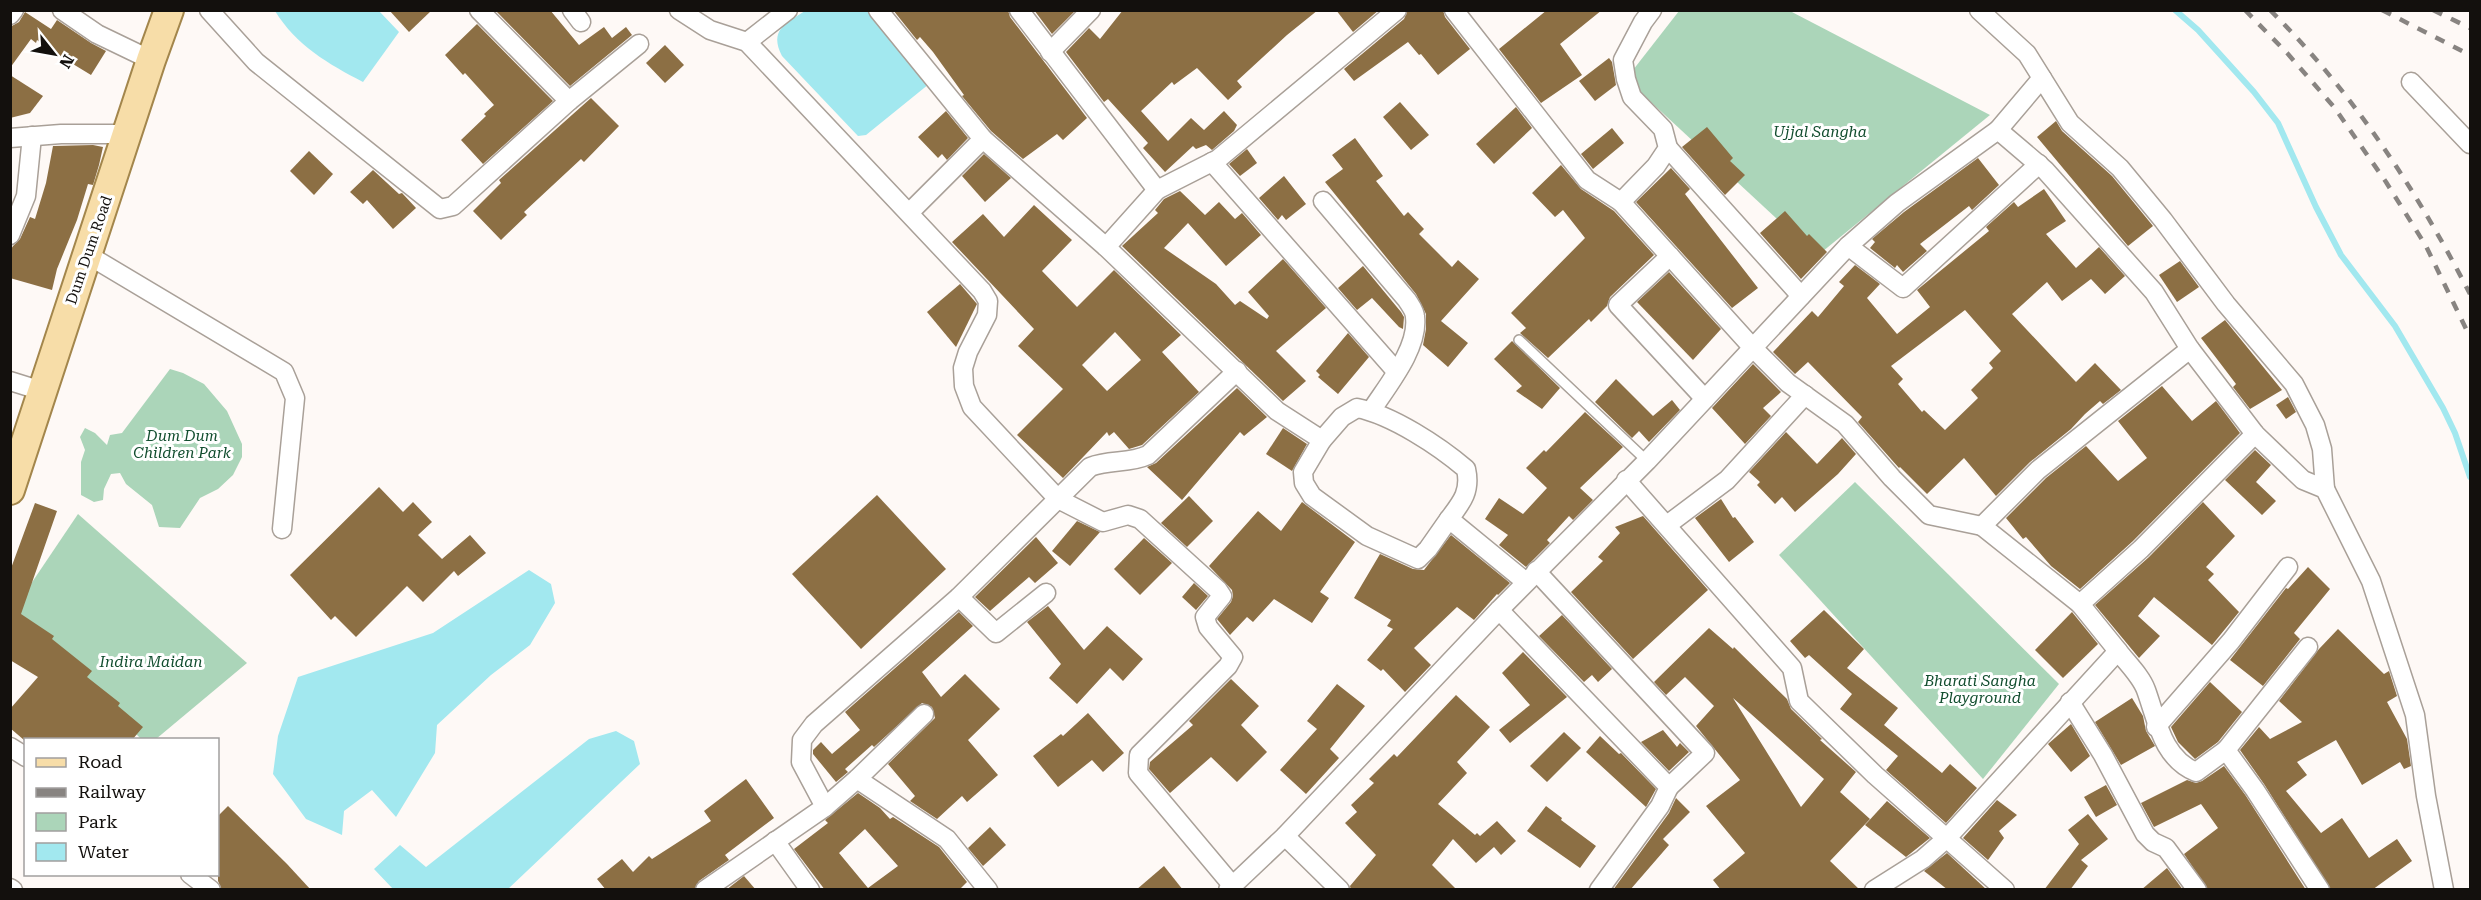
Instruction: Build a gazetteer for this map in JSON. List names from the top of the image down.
{
  "streets": {
    "main road": ["Dum Dum Road"]
  },
  "parks": [
    "Ujjal Sangha",
    "Dum Dum Children Park",
    "Indira Maidan",
    "Bharati Sangha Playground"
  ],
  "legend": [
    "Road",
    "Railway",
    "Park",
    "Water"
  ],
  "north": "bottom right"
}
